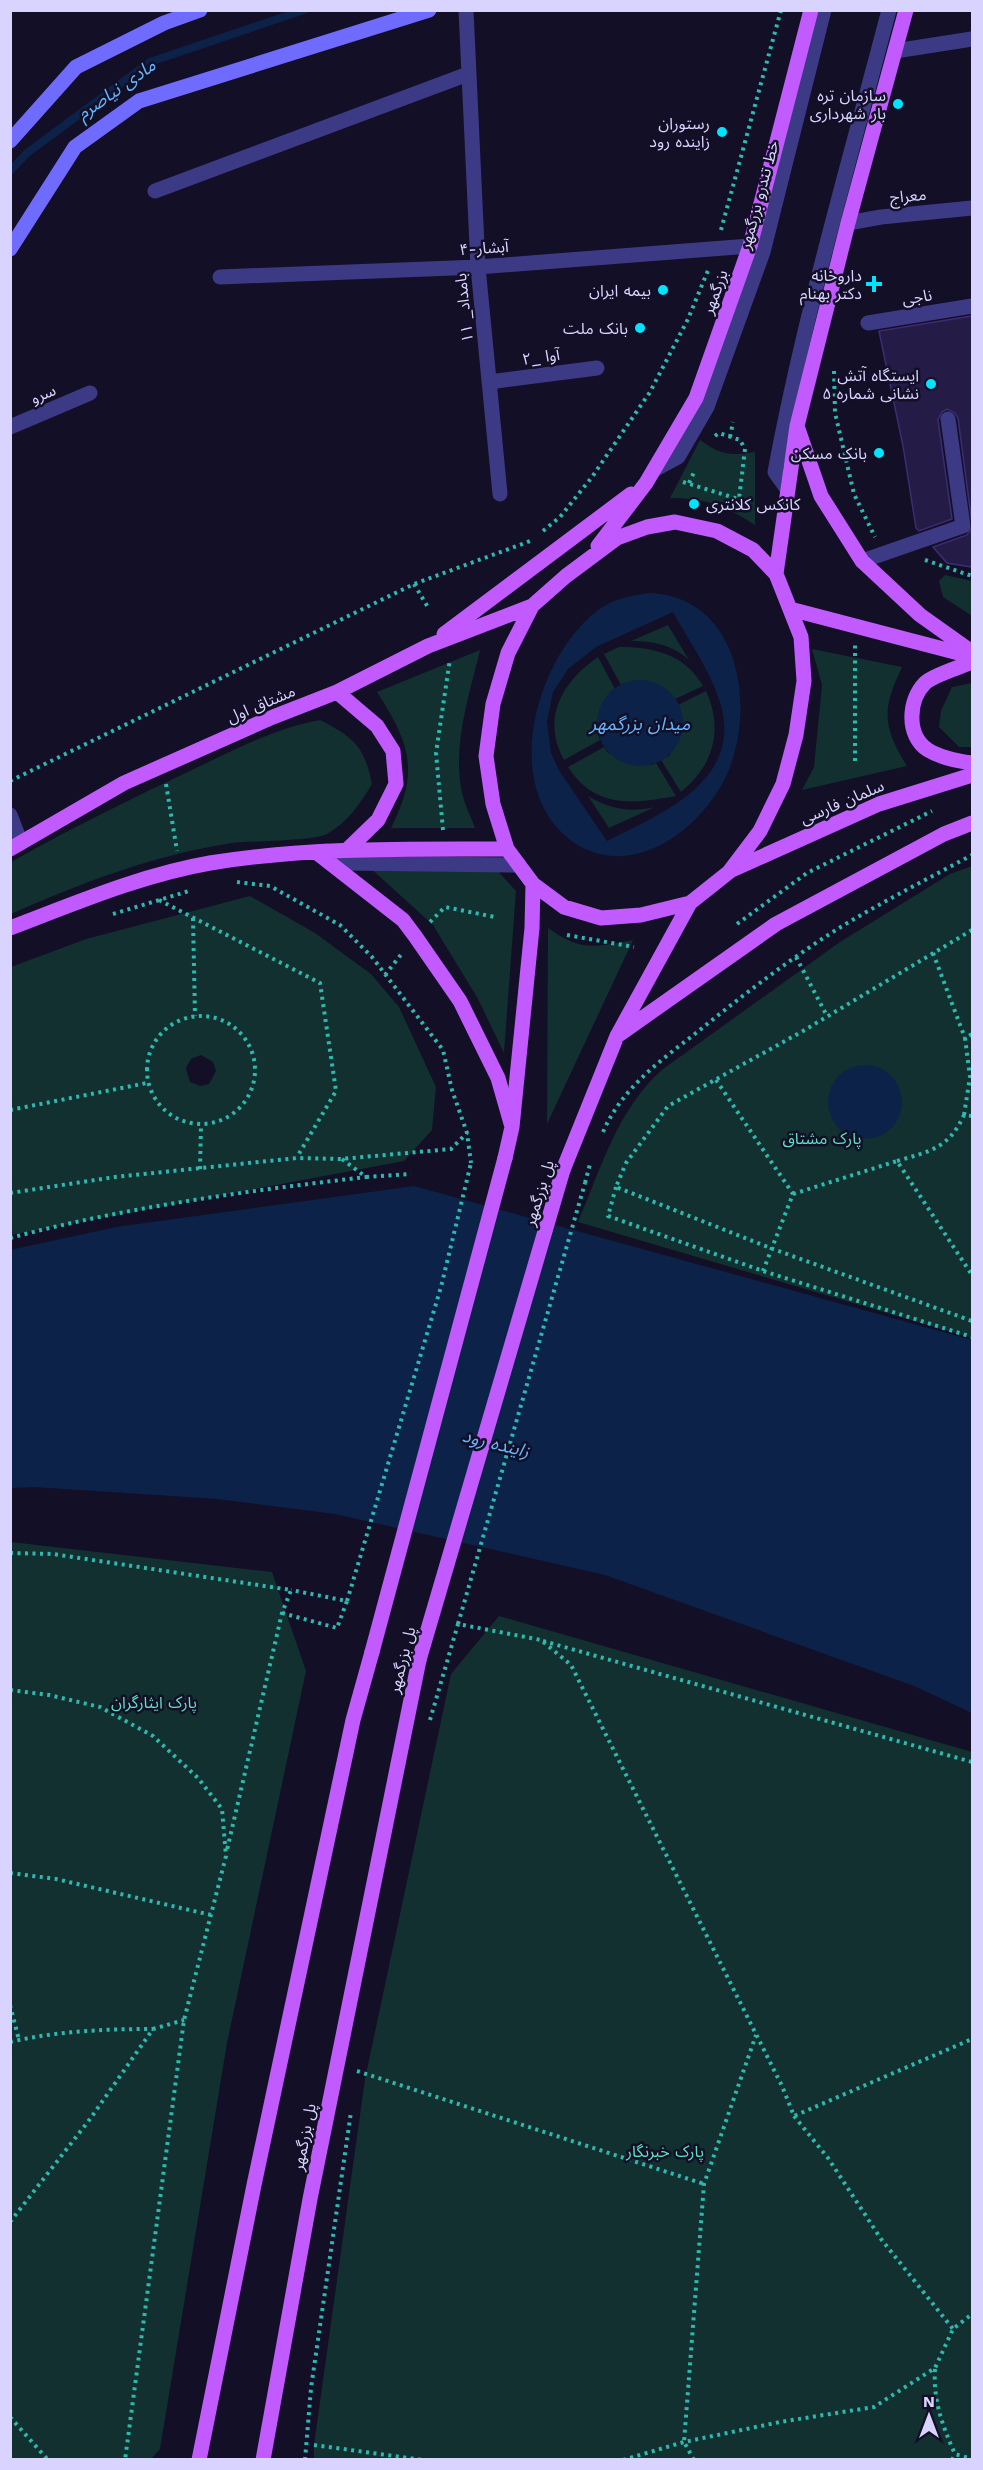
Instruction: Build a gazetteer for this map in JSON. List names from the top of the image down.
{
  "streets": {
    "main road": [
      "بزرگمهر",
      "مشتاق اول",
      "سلمان فارسی",
      "پل بزرگمهر"
    ],
    "street": [
      "خط تندرو بزرگمهر",
      "معراج",
      "۴-آبشار",
      "ناجی",
      "۱۱ _بامداد",
      "۲_ آوا",
      "سرو"
    ]
  },
  "crossings": [
    ["خط تندرو بزرگمهر", "بزرگمهر"],
    ["۴-آبشار", "بزرگمهر"],
    ["۴-آبشار", "۱۱ _بامداد"],
    ["۱۱ _بامداد", "۲_ آوا"]
  ],
  "water": ["مادی نیاصرم", "میدان بزرگمهر", "زاینده رود"],
  "parks": ["پارک مشتاق", "پارک ایثارگران", "پارک خبرنگار"],
  "places": {
    "other": [
      "سازمان تره بار شهرداری",
      "رستوران زاینده رود",
      "بیمه ایران",
      "بانک ملت",
      "ایستگاه آتش نشانی شماره ۵",
      "بانک مسکن",
      "کانکس کلانتری"
    ],
    "health": ["داروخانه دکتر بهنام"]
  },
  "north": "top"
}
